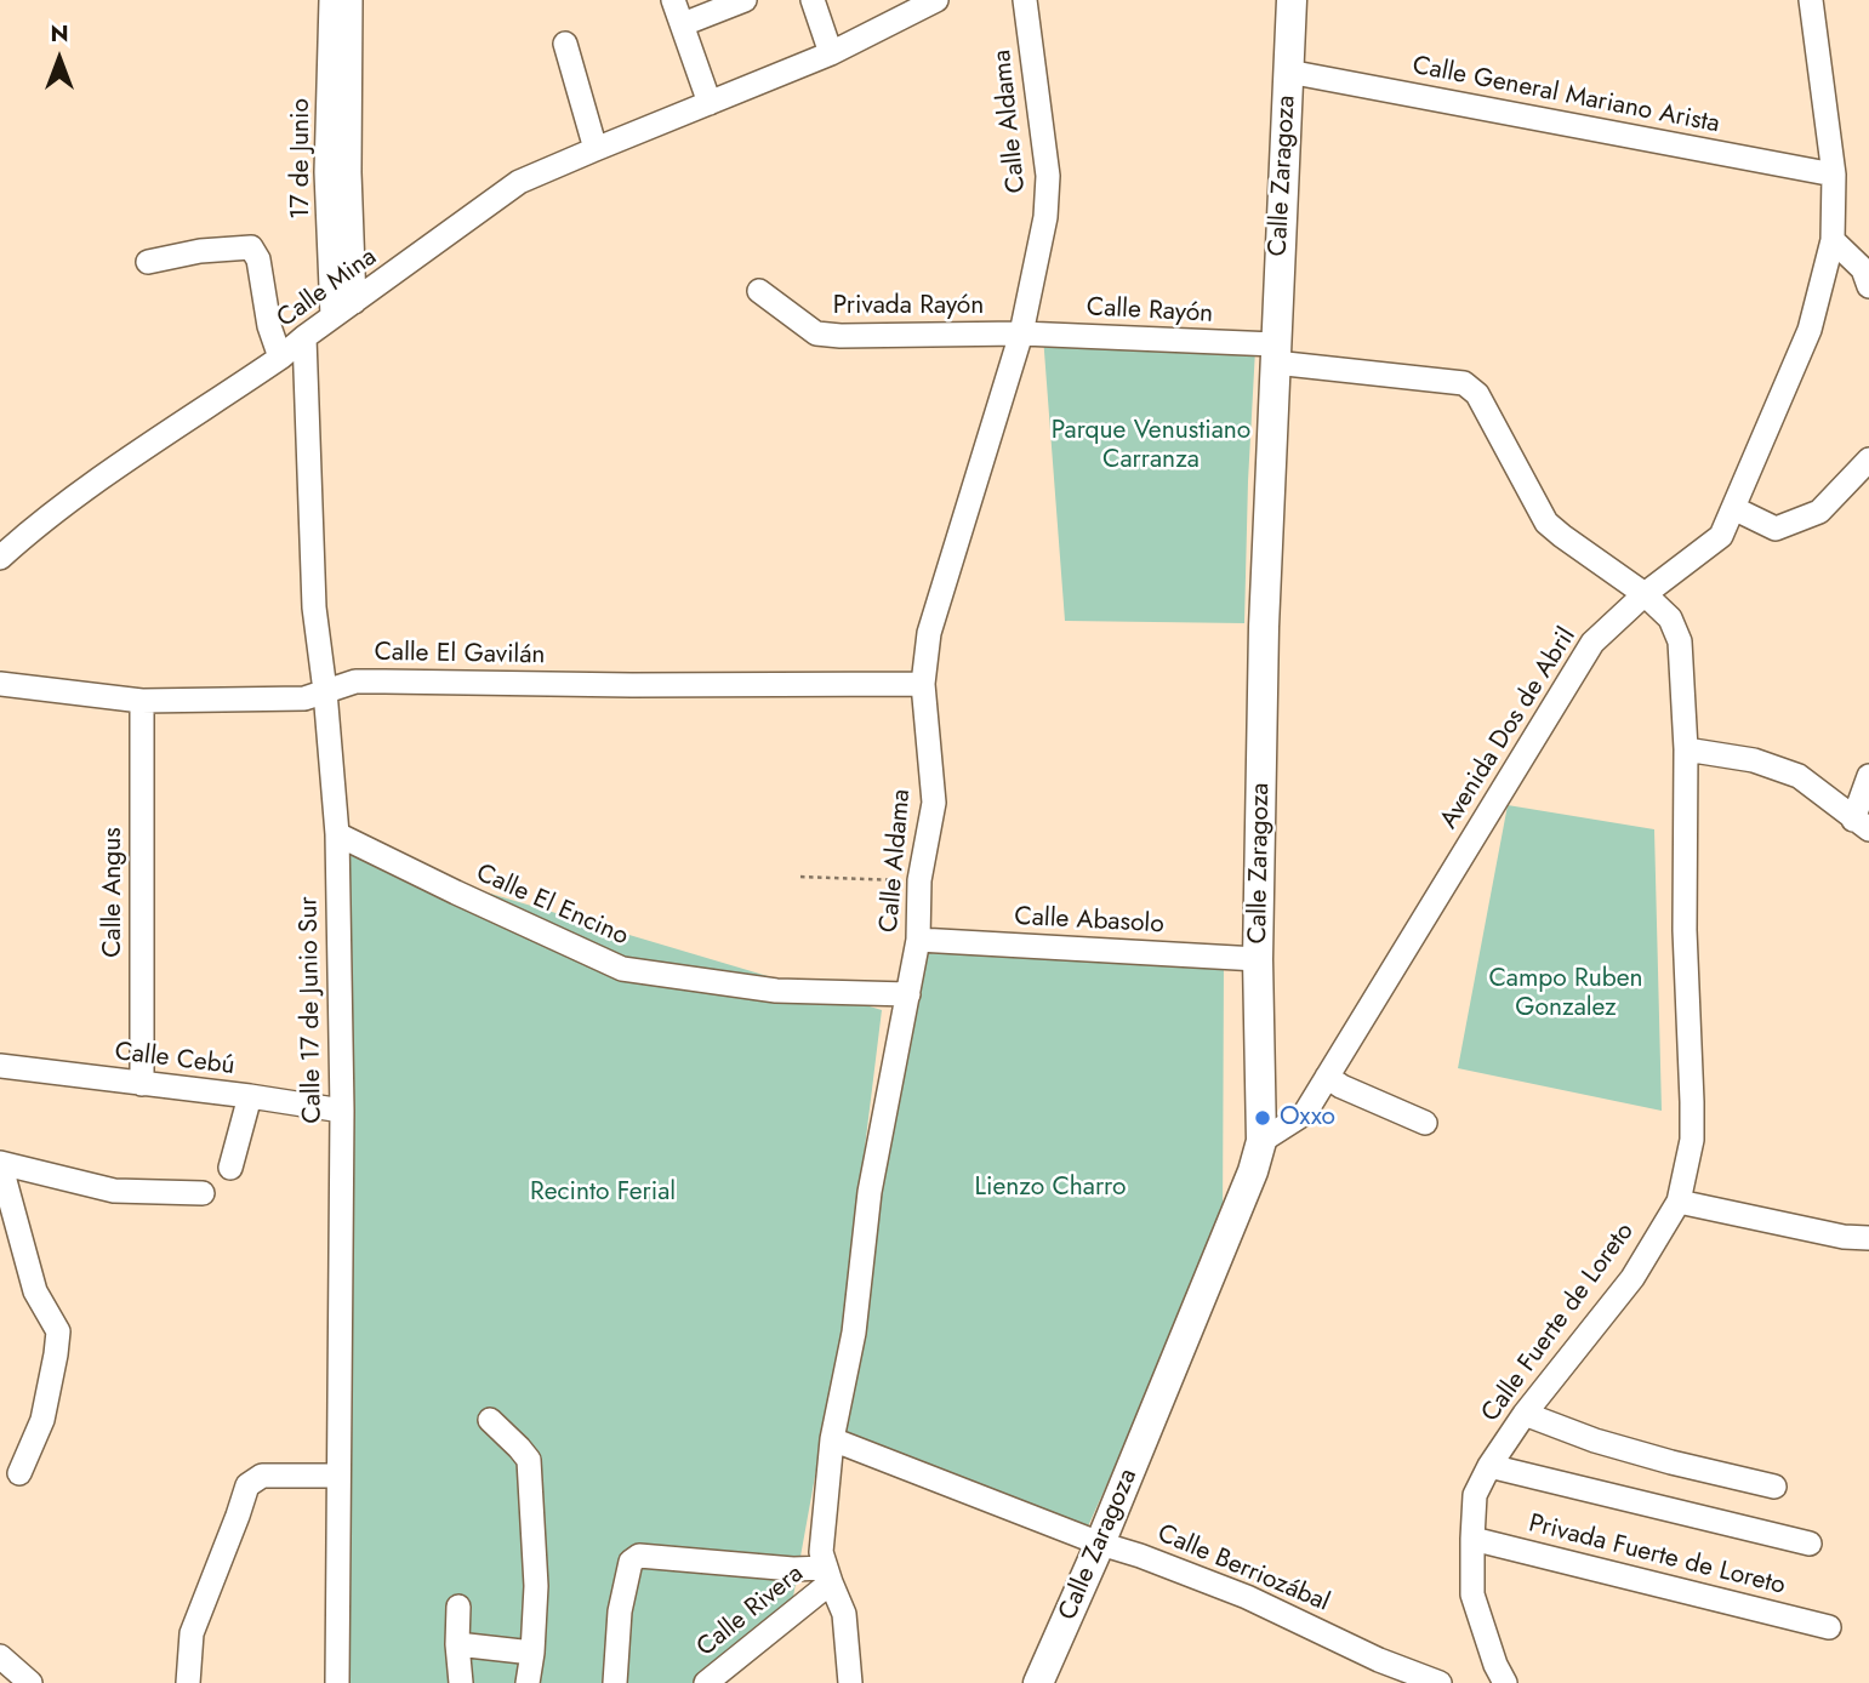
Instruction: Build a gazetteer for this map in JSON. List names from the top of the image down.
{
  "streets": {
    "main road": ["Calle Zaragoza"],
    "street": [
      "Calle General Mariano Arista",
      "Calle Aldama",
      "17 de Junio",
      "Calle Mina",
      "Privada Rayón",
      "Calle Rayón",
      "Calle El Gavilán",
      "Avenida Dos de Abril",
      "Calle Angus",
      "Calle El Encino",
      "Calle Abasolo",
      "Calle 17 de Junio Sur",
      "Calle Cebú",
      "Calle Fuerte de Loreto",
      "Privada Fuerte de Loreto",
      "Calle Berriozábal",
      "Calle Rivera"
    ]
  },
  "crossings": [
    ["Calle General Mariano Arista", "Calle Zaragoza"],
    ["Calle General Mariano Arista", "Avenida Dos de Abril"],
    ["Calle Aldama", "Privada Rayón"],
    ["Calle Aldama", "Calle Rayón"],
    ["Calle Aldama", "Calle El Gavilán"],
    ["Calle Aldama", "Calle El Encino"],
    ["Calle Aldama", "Calle Abasolo"],
    ["Calle Aldama", "Calle Berriozábal"],
    ["Calle Aldama", "Calle Rivera"],
    ["17 de Junio", "Calle Mina"],
    ["Calle Zaragoza", "Calle Rayón"],
    ["Calle Zaragoza", "Avenida Dos de Abril"],
    ["Calle Zaragoza", "Calle Abasolo"],
    ["Calle Zaragoza", "Calle Berriozábal"],
    ["Calle Mina", "Calle 17 de Junio Sur"],
    ["Privada Rayón", "Calle Rayón"],
    ["Calle Rayón", "Avenida Dos de Abril"],
    ["Calle Rayón", "Calle Fuerte de Loreto"],
    ["Calle El Gavilán", "Calle Angus"],
    ["Calle El Gavilán", "Calle 17 de Junio Sur"],
    ["Avenida Dos de Abril", "Calle Fuerte de Loreto"],
    ["Calle Angus", "Calle Cebú"],
    ["Calle El Encino", "Calle 17 de Junio Sur"],
    ["Calle 17 de Junio Sur", "Calle Cebú"],
    ["Calle Fuerte de Loreto", "Privada Fuerte de Loreto"]
  ],
  "parks": [
    "Parque Venustiano Carranza",
    "Campo Ruben Gonzalez",
    "Lienzo Charro",
    "Recinto Ferial"
  ],
  "places": ["Oxxo"],
  "north": "top"
}
